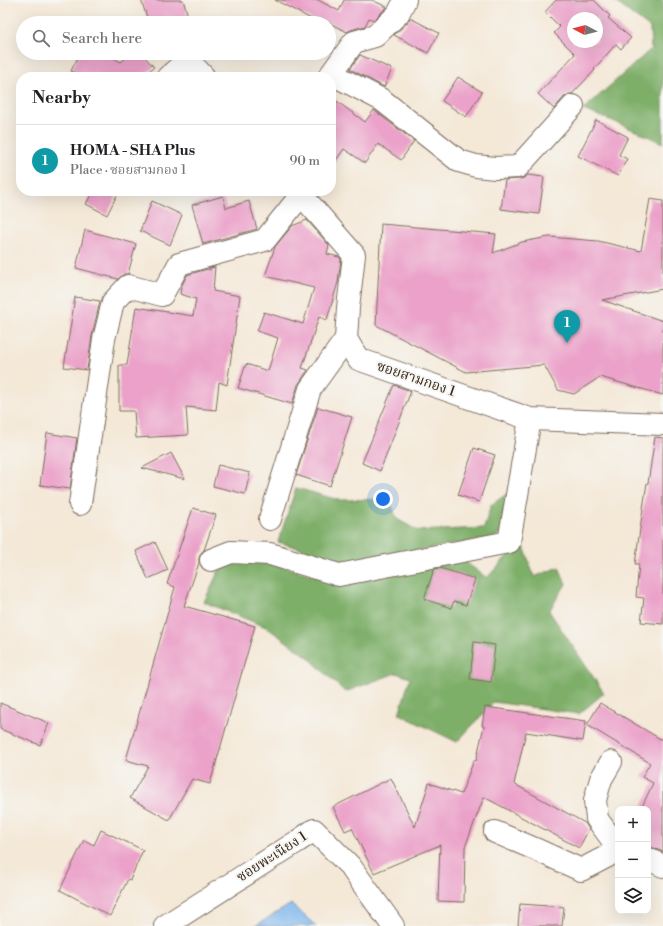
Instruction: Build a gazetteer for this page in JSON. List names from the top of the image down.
{
  "streets": {
    "street": ["ซอยสามกอง 1", "ซอยพะเนียง 1"]
  },
  "north": "left",
  "page": {
    "search": "Search here",
    "heading": "Nearby",
    "list": [
      {
        "mark": "1",
        "name": "HOMA - SHA Plus",
        "note": "Place · ซอยสามกอง 1",
        "value": "90 m"
      }
    ],
    "pins": "1",
    "map_buttons": ["+", "−"]
  }
}
